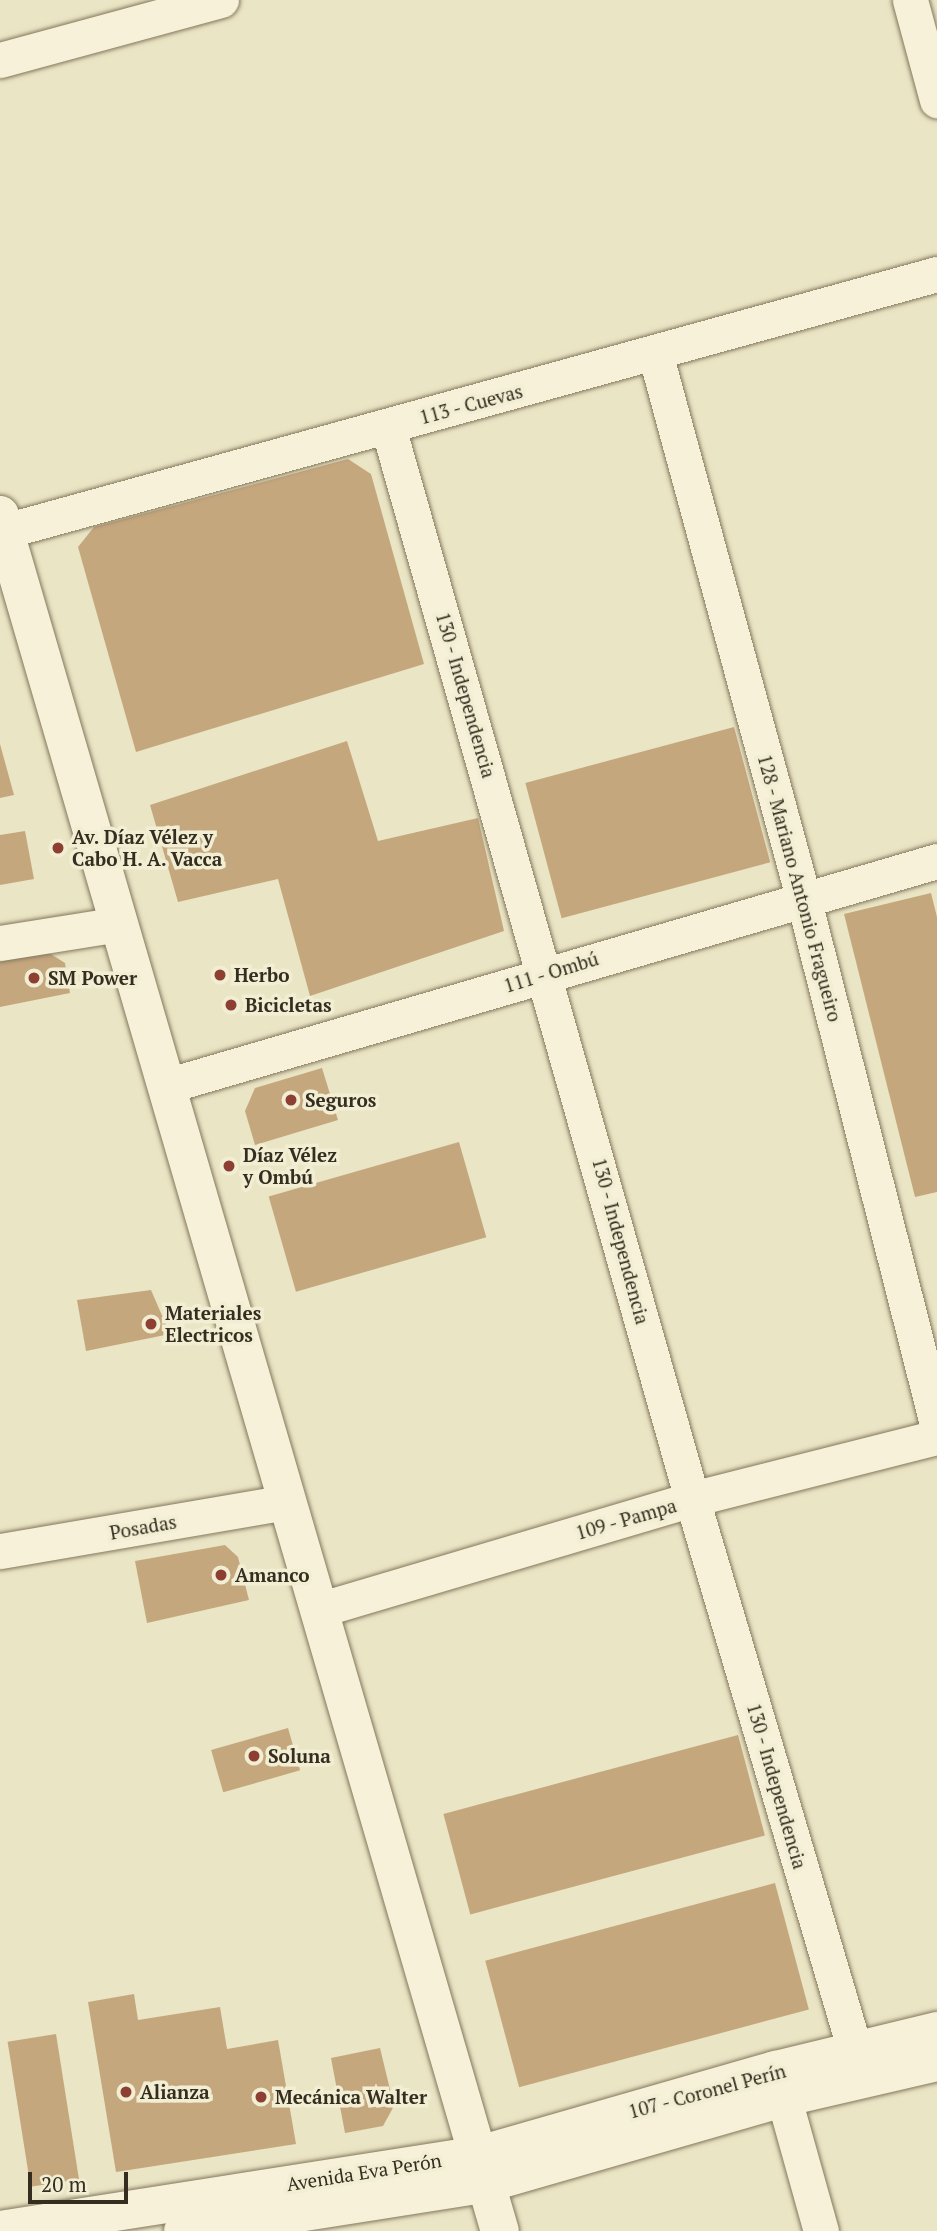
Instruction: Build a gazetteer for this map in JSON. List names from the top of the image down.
{
  "streets": {
    "main road": ["107 - Coronel Perín", "Avenida Eva Perón"],
    "street": [
      "113 - Cuevas",
      "130 - Independencia",
      "128 - Mariano Antonio Fragueiro",
      "111 - Ombú",
      "109 - Pampa",
      "Posadas"
    ]
  },
  "crossings": [
    ["113 - Cuevas", "130 - Independencia"],
    ["113 - Cuevas", "128 - Mariano Antonio Fragueiro"],
    ["130 - Independencia", "111 - Ombú"],
    ["130 - Independencia", "109 - Pampa"],
    ["130 - Independencia", "107 - Coronel Perín"],
    ["128 - Mariano Antonio Fragueiro", "111 - Ombú"],
    ["107 - Coronel Perín", "Avenida Eva Perón"]
  ],
  "places": [
    "Av. Díaz Vélez y Cabo H. A. Vacca",
    "Herbo",
    "SM Power",
    "Bicicletas",
    "Seguros",
    "Díaz Vélez y Ombú",
    "Materiales Electricos",
    "Amanco",
    "Soluna",
    "Alianza",
    "Mecánica Walter"
  ],
  "scale_bar": "20 m"
}
